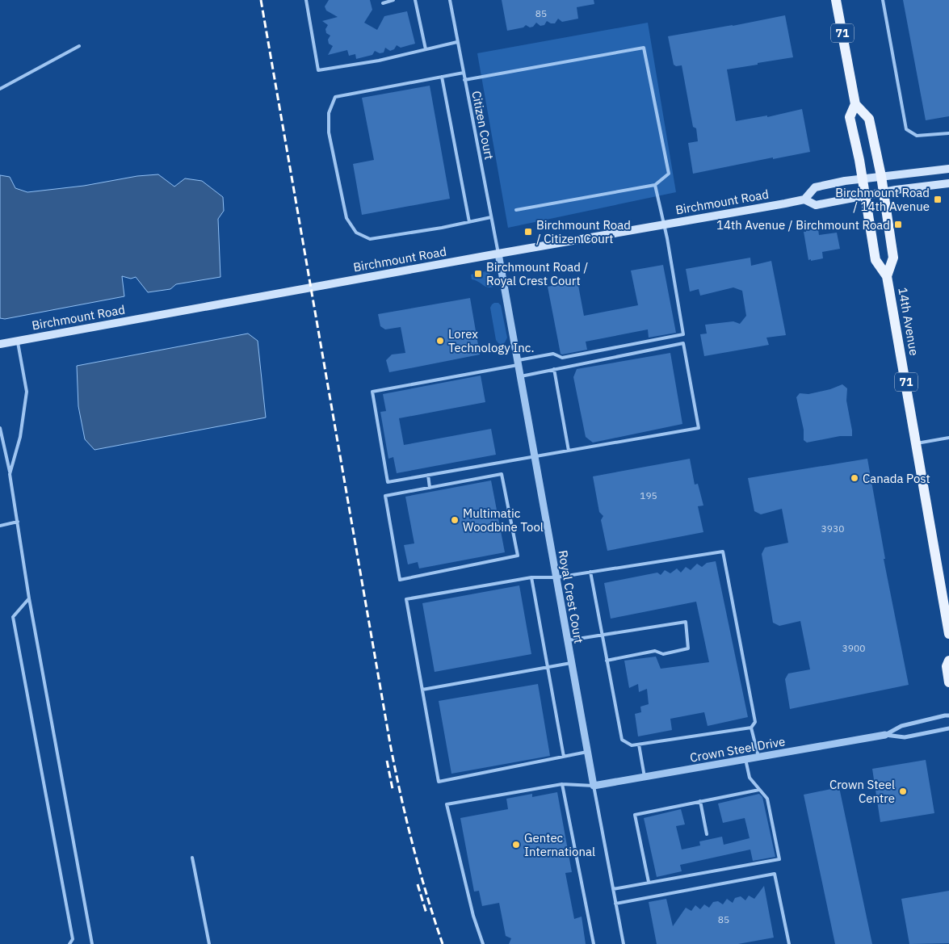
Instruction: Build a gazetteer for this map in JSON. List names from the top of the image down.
{
  "streets": {
    "main road": ["71", "Birchmount Road", "14th Avenue"],
    "street": ["Royal Crest Court", "Crown Steel Drive"],
    "lane": ["Citizen Court"]
  },
  "crossings": [
    ["Citizen Court", "Birchmount Road"],
    ["Citizen Court", "Royal Crest Court"],
    ["Birchmount Road", "14th Avenue"],
    ["Birchmount Road", "Royal Crest Court"],
    ["Royal Crest Court", "Crown Steel Drive"]
  ],
  "places": {
    "transit": [
      "Birchmount Road / 14th Avenue",
      "14th Avenue / Birchmount Road",
      "Birchmount Road / Citizen Court",
      "Birchmount Road / Royal Crest Court"
    ],
    "other": [
      "Lorex Technology Inc.",
      "Canada Post",
      "Multimatic Woodbine Tool",
      "Crown Steel Centre",
      "Gentec International"
    ]
  },
  "house_numbers": [
    "85",
    "195",
    "3930",
    "3900",
    "85"
  ]
}
